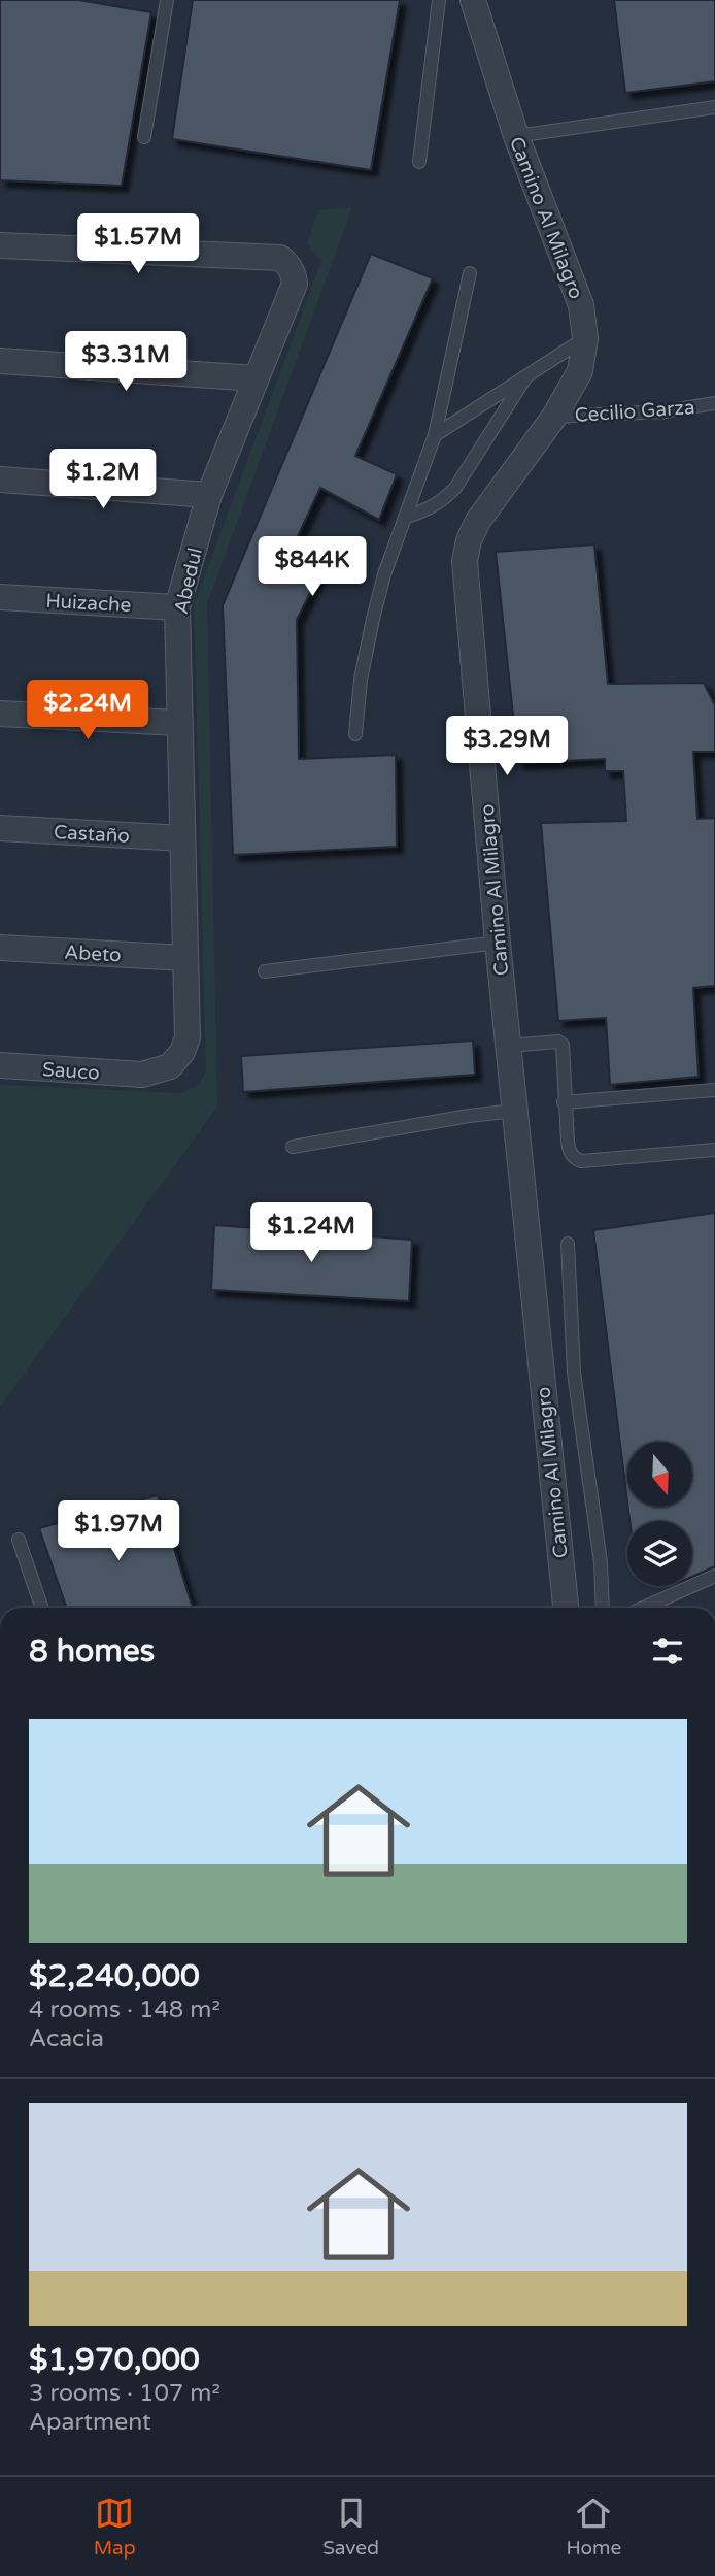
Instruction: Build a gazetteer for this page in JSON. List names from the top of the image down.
{
  "streets": {
    "street": [
      "Camino Al Milagro",
      "Abedul",
      "Huizache",
      "Castaño",
      "Abeto",
      "Sauco"
    ],
    "lane": ["Cecilio Garza"]
  },
  "crossings": [
    ["Camino Al Milagro", "Cecilio Garza"],
    ["Abedul", "Huizache"],
    ["Abedul", "Castaño"],
    ["Abedul", "Abeto"],
    ["Abedul", "Sauco"]
  ],
  "north": "bottom",
  "page": {
    "price": [
      "$1.57M",
      "$3.31M",
      "$1.2M",
      "$844K",
      "$2.24M",
      "$3.29M",
      "$1.24M",
      "$1.97M"
    ],
    "heading": "8 homes",
    "list": [
      {
        "name": "$2,240,000",
        "note": "4 rooms · 148 m² · Acacia"
      },
      {
        "name": "$1,970,000",
        "note": "3 rooms · 107 m² · Apartment"
      }
    ],
    "tabs": ["Map", "Saved", "Home"]
  }
}
